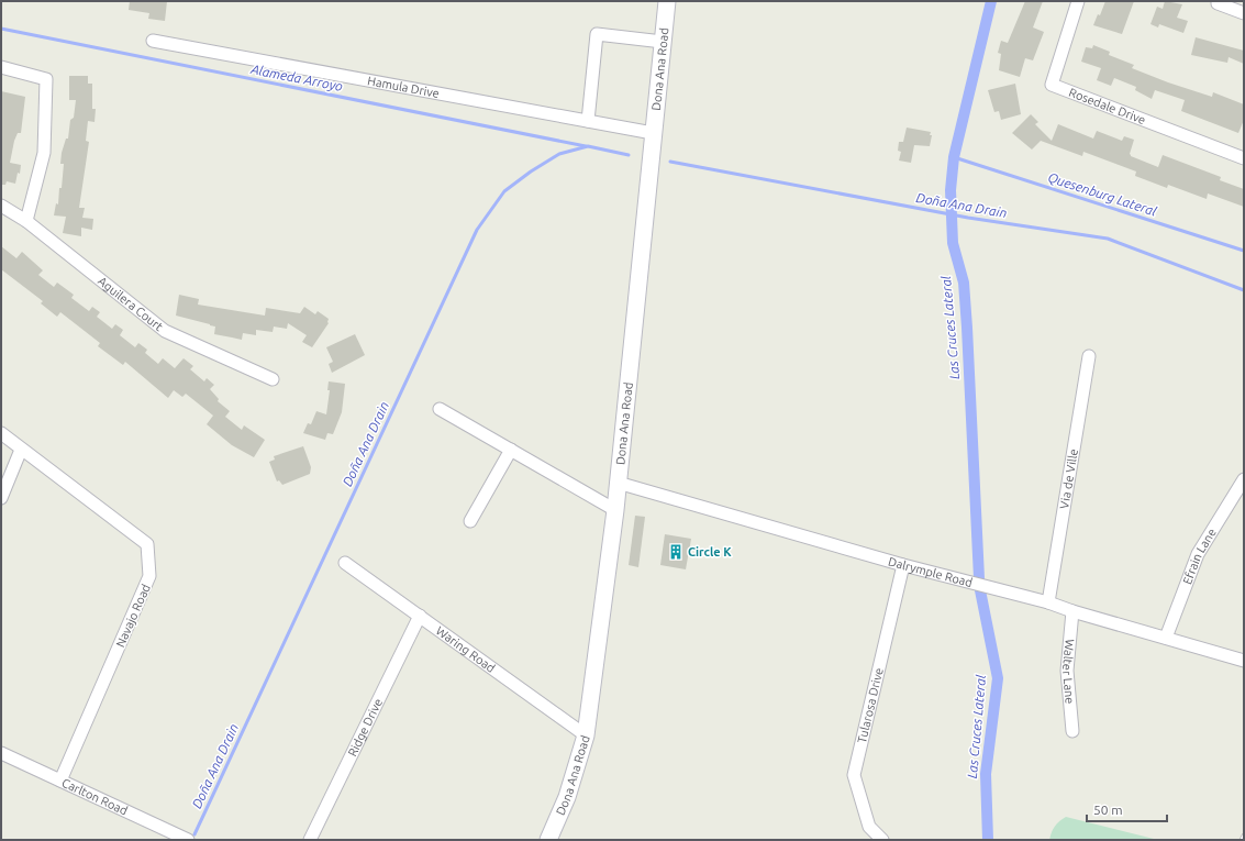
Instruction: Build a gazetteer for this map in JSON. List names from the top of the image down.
{
  "streets": {
    "street": [
      "Dona Ana Road",
      "Hamula Drive",
      "Rosedale Drive",
      "Aguilera Court",
      "Via de Ville",
      "Efrain Lane",
      "Dalrymple Road",
      "Navajo Road",
      "Waring Road",
      "Walter Lane",
      "Tularosa Drive",
      "Ridge Drive",
      "Carlton Road"
    ]
  },
  "crossings": [
    ["Dona Ana Road", "Hamula Drive"],
    ["Dona Ana Road", "Dalrymple Road"],
    ["Dona Ana Road", "Waring Road"],
    ["Via de Ville", "Dalrymple Road"],
    ["Efrain Lane", "Dalrymple Road"],
    ["Dalrymple Road", "Walter Lane"],
    ["Dalrymple Road", "Tularosa Drive"],
    ["Navajo Road", "Carlton Road"],
    ["Waring Road", "Ridge Drive"]
  ],
  "water": [
    "Alameda Arroyo",
    "Quesenburg Lateral",
    "Doña Ana Drain",
    "Las Cruces Lateral"
  ],
  "places": {
    "building": ["Circle K"]
  },
  "scale_bar": "50 m"
}
